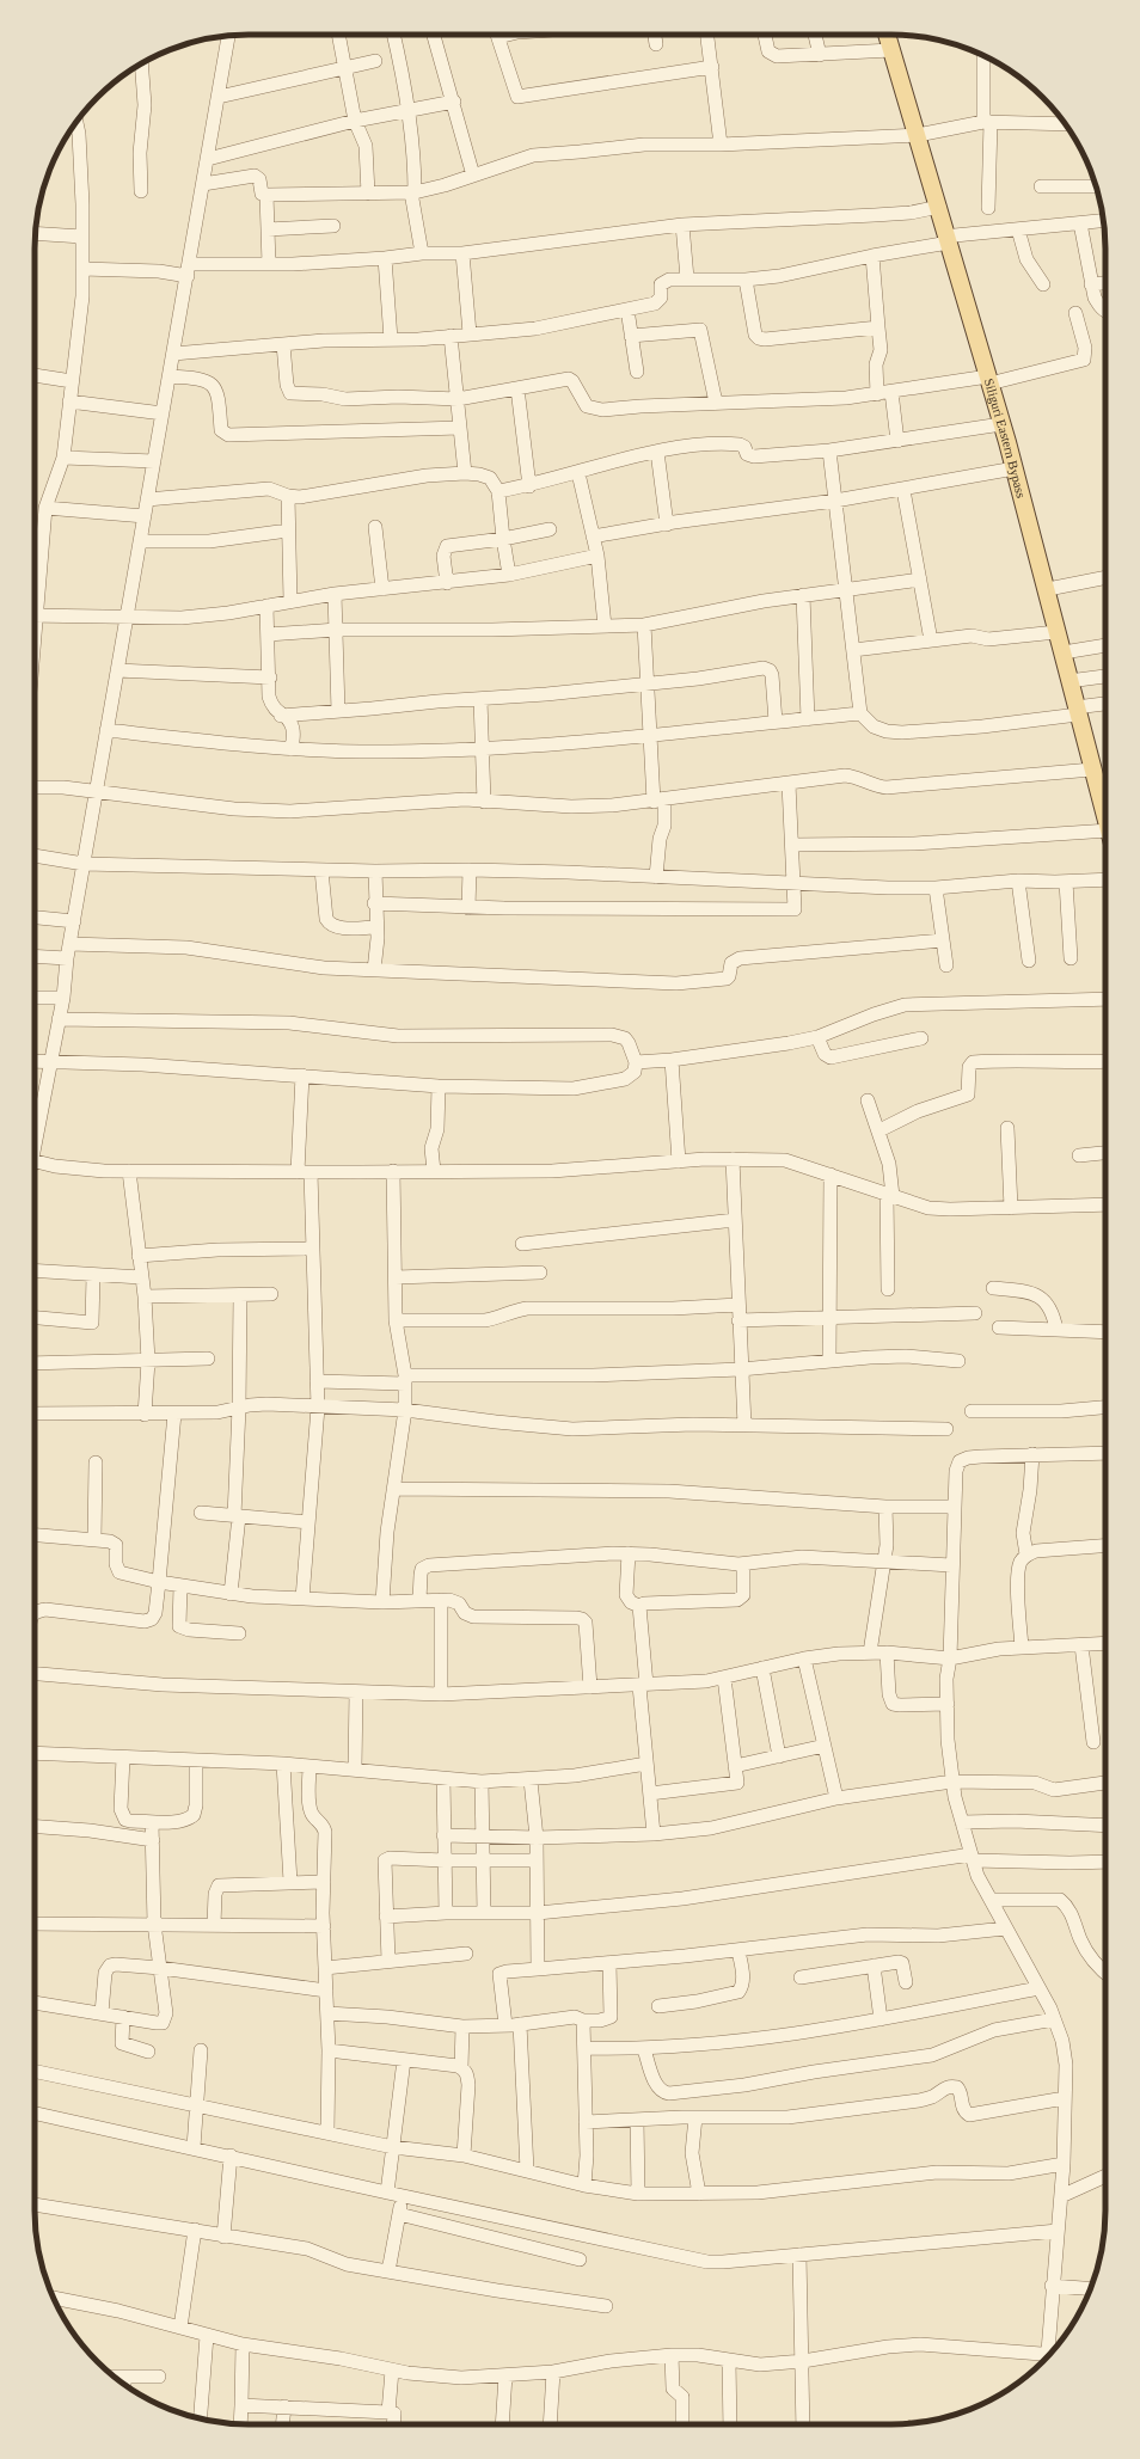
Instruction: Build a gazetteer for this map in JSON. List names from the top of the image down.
{
  "streets": {
    "main road": ["Siliguri Eastern Bypass"]
  }
}
